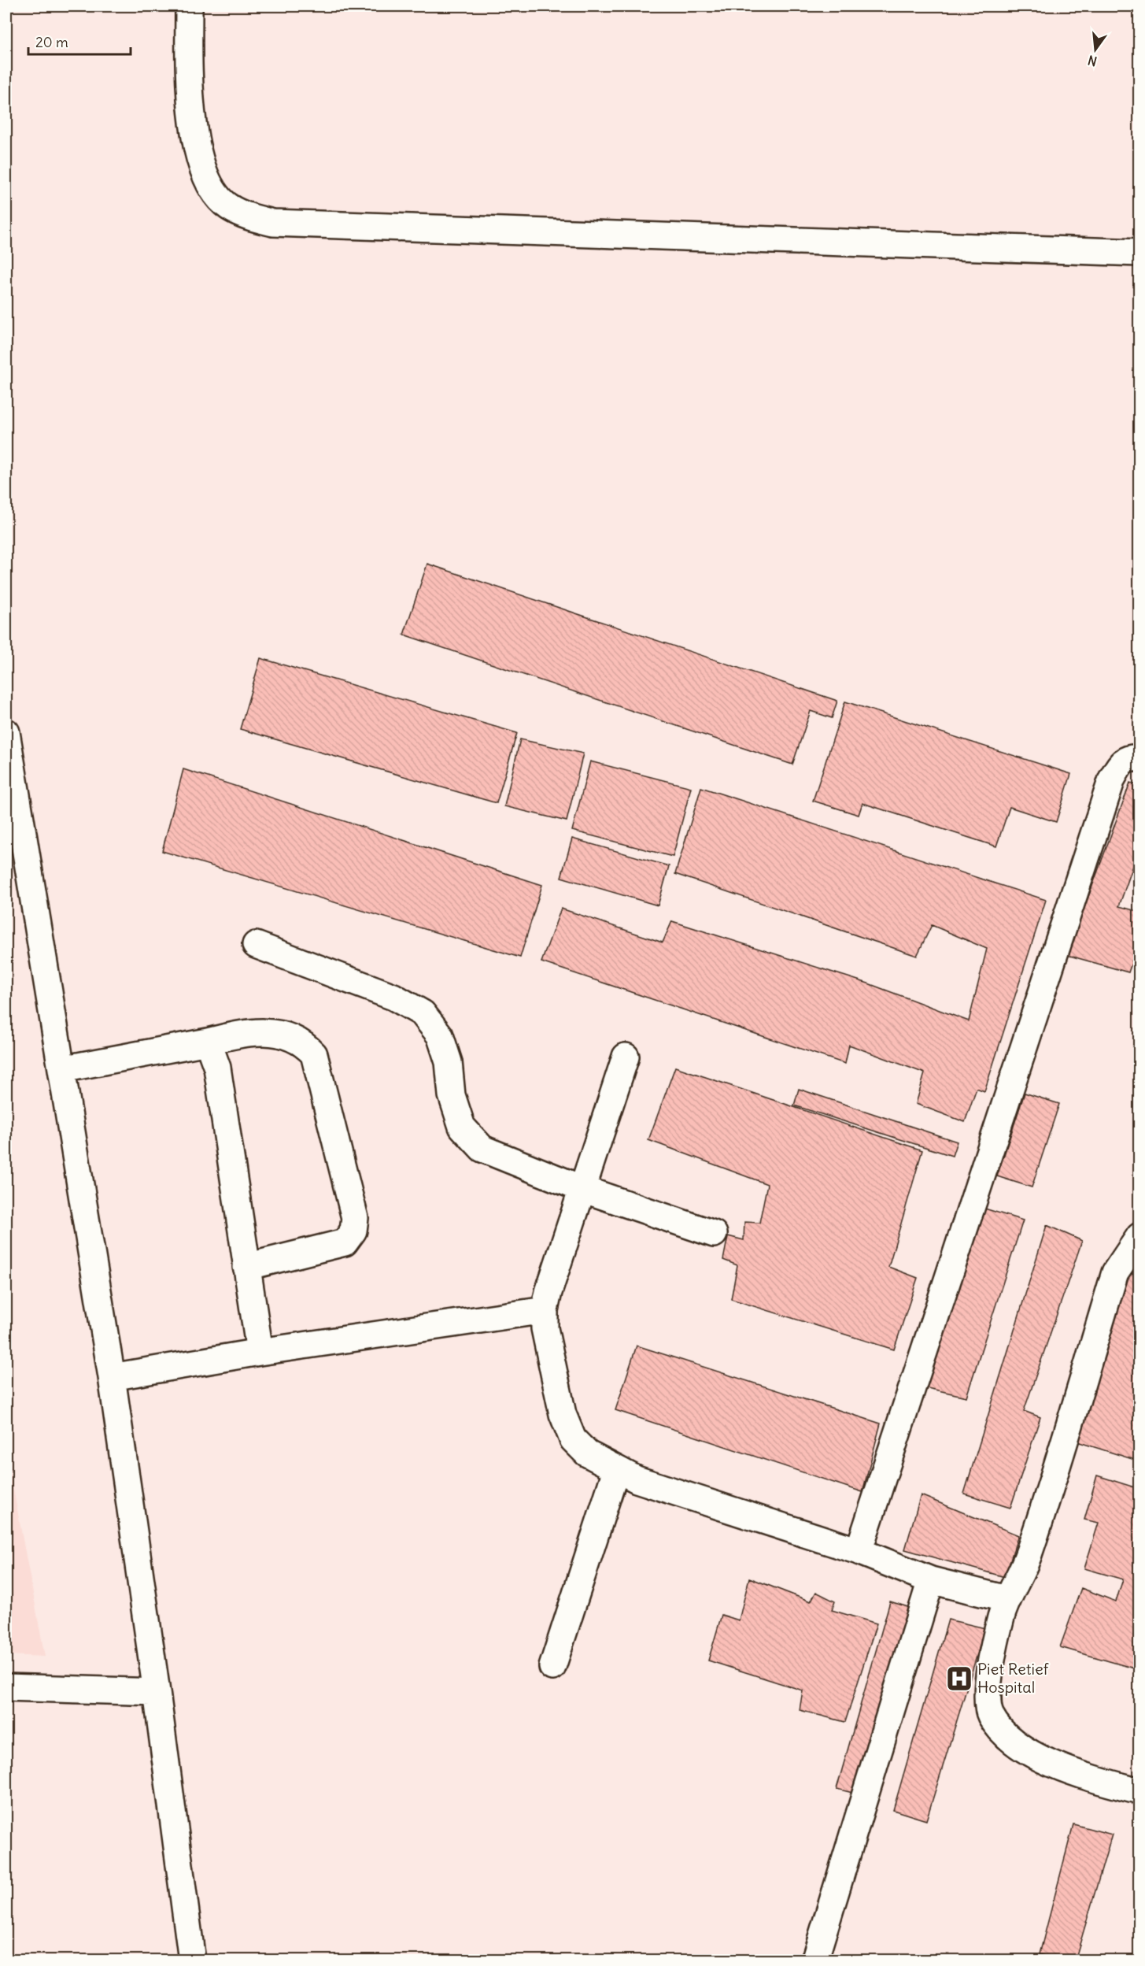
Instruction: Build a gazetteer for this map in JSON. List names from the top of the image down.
{
  "places": {
    "hospital": ["Piet Retief Hospital"]
  },
  "scale_bar": "20 m",
  "north": "bottom"
}
